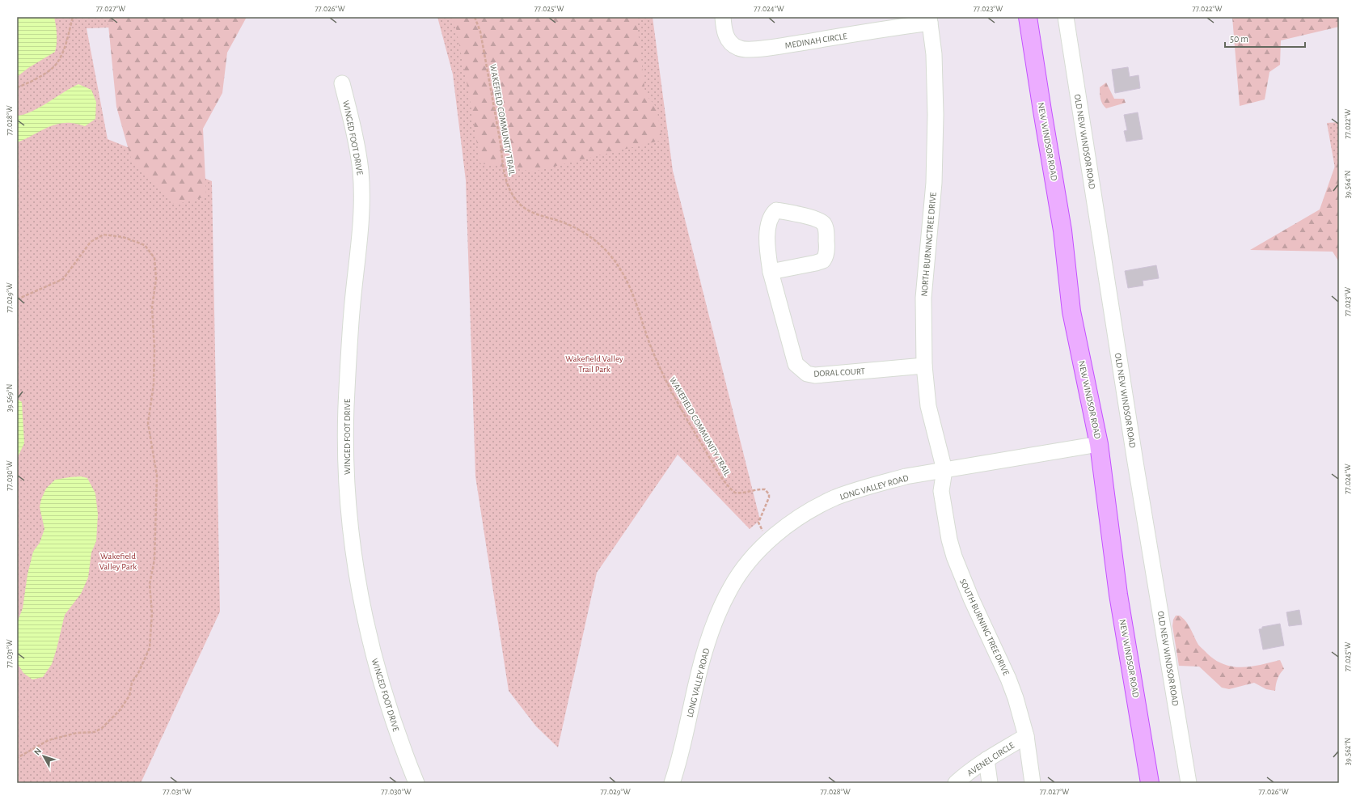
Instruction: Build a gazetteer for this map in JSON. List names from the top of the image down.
{
  "streets": {
    "main road": ["NEW WINDSOR ROAD"],
    "street": [
      "MEDINAH CIRCLE",
      "WINGED FOOT DRIVE",
      "OLD NEW WINDSOR ROAD",
      "NORTH BURNINGTREE DRIVE",
      "DORAL COURT",
      "LONG VALLEY ROAD",
      "SOUTH BURNING TREE DRIVE",
      "AVENEL CIRCLE"
    ],
    "path": ["WAKEFIELD COMMUNITY TRAIL"]
  },
  "crossings": [
    ["MEDINAH CIRCLE", "NORTH BURNINGTREE DRIVE"],
    ["WAKEFIELD COMMUNITY TRAIL", "LONG VALLEY ROAD"],
    ["NEW WINDSOR ROAD", "LONG VALLEY ROAD"],
    ["NORTH BURNINGTREE DRIVE", "DORAL COURT"],
    ["NORTH BURNINGTREE DRIVE", "LONG VALLEY ROAD"],
    ["NORTH BURNINGTREE DRIVE", "SOUTH BURNING TREE DRIVE"],
    ["LONG VALLEY ROAD", "SOUTH BURNING TREE DRIVE"],
    ["SOUTH BURNING TREE DRIVE", "AVENEL CIRCLE"]
  ],
  "parks": ["Wakefield Valley Trail Park", "Wakefield Valley Park"],
  "scale_bar": "50 m",
  "north": "top left",
  "coordinates": [
    "77.027°W",
    "77.026°W",
    "77.025°W",
    "77.024°W",
    "77.023°W",
    "77.022°W",
    "77.028°W",
    "39.564°N",
    "77.029°W",
    "39.569°N",
    "77.030°W",
    "77.031°W",
    "39.562°N"
  ]
}
